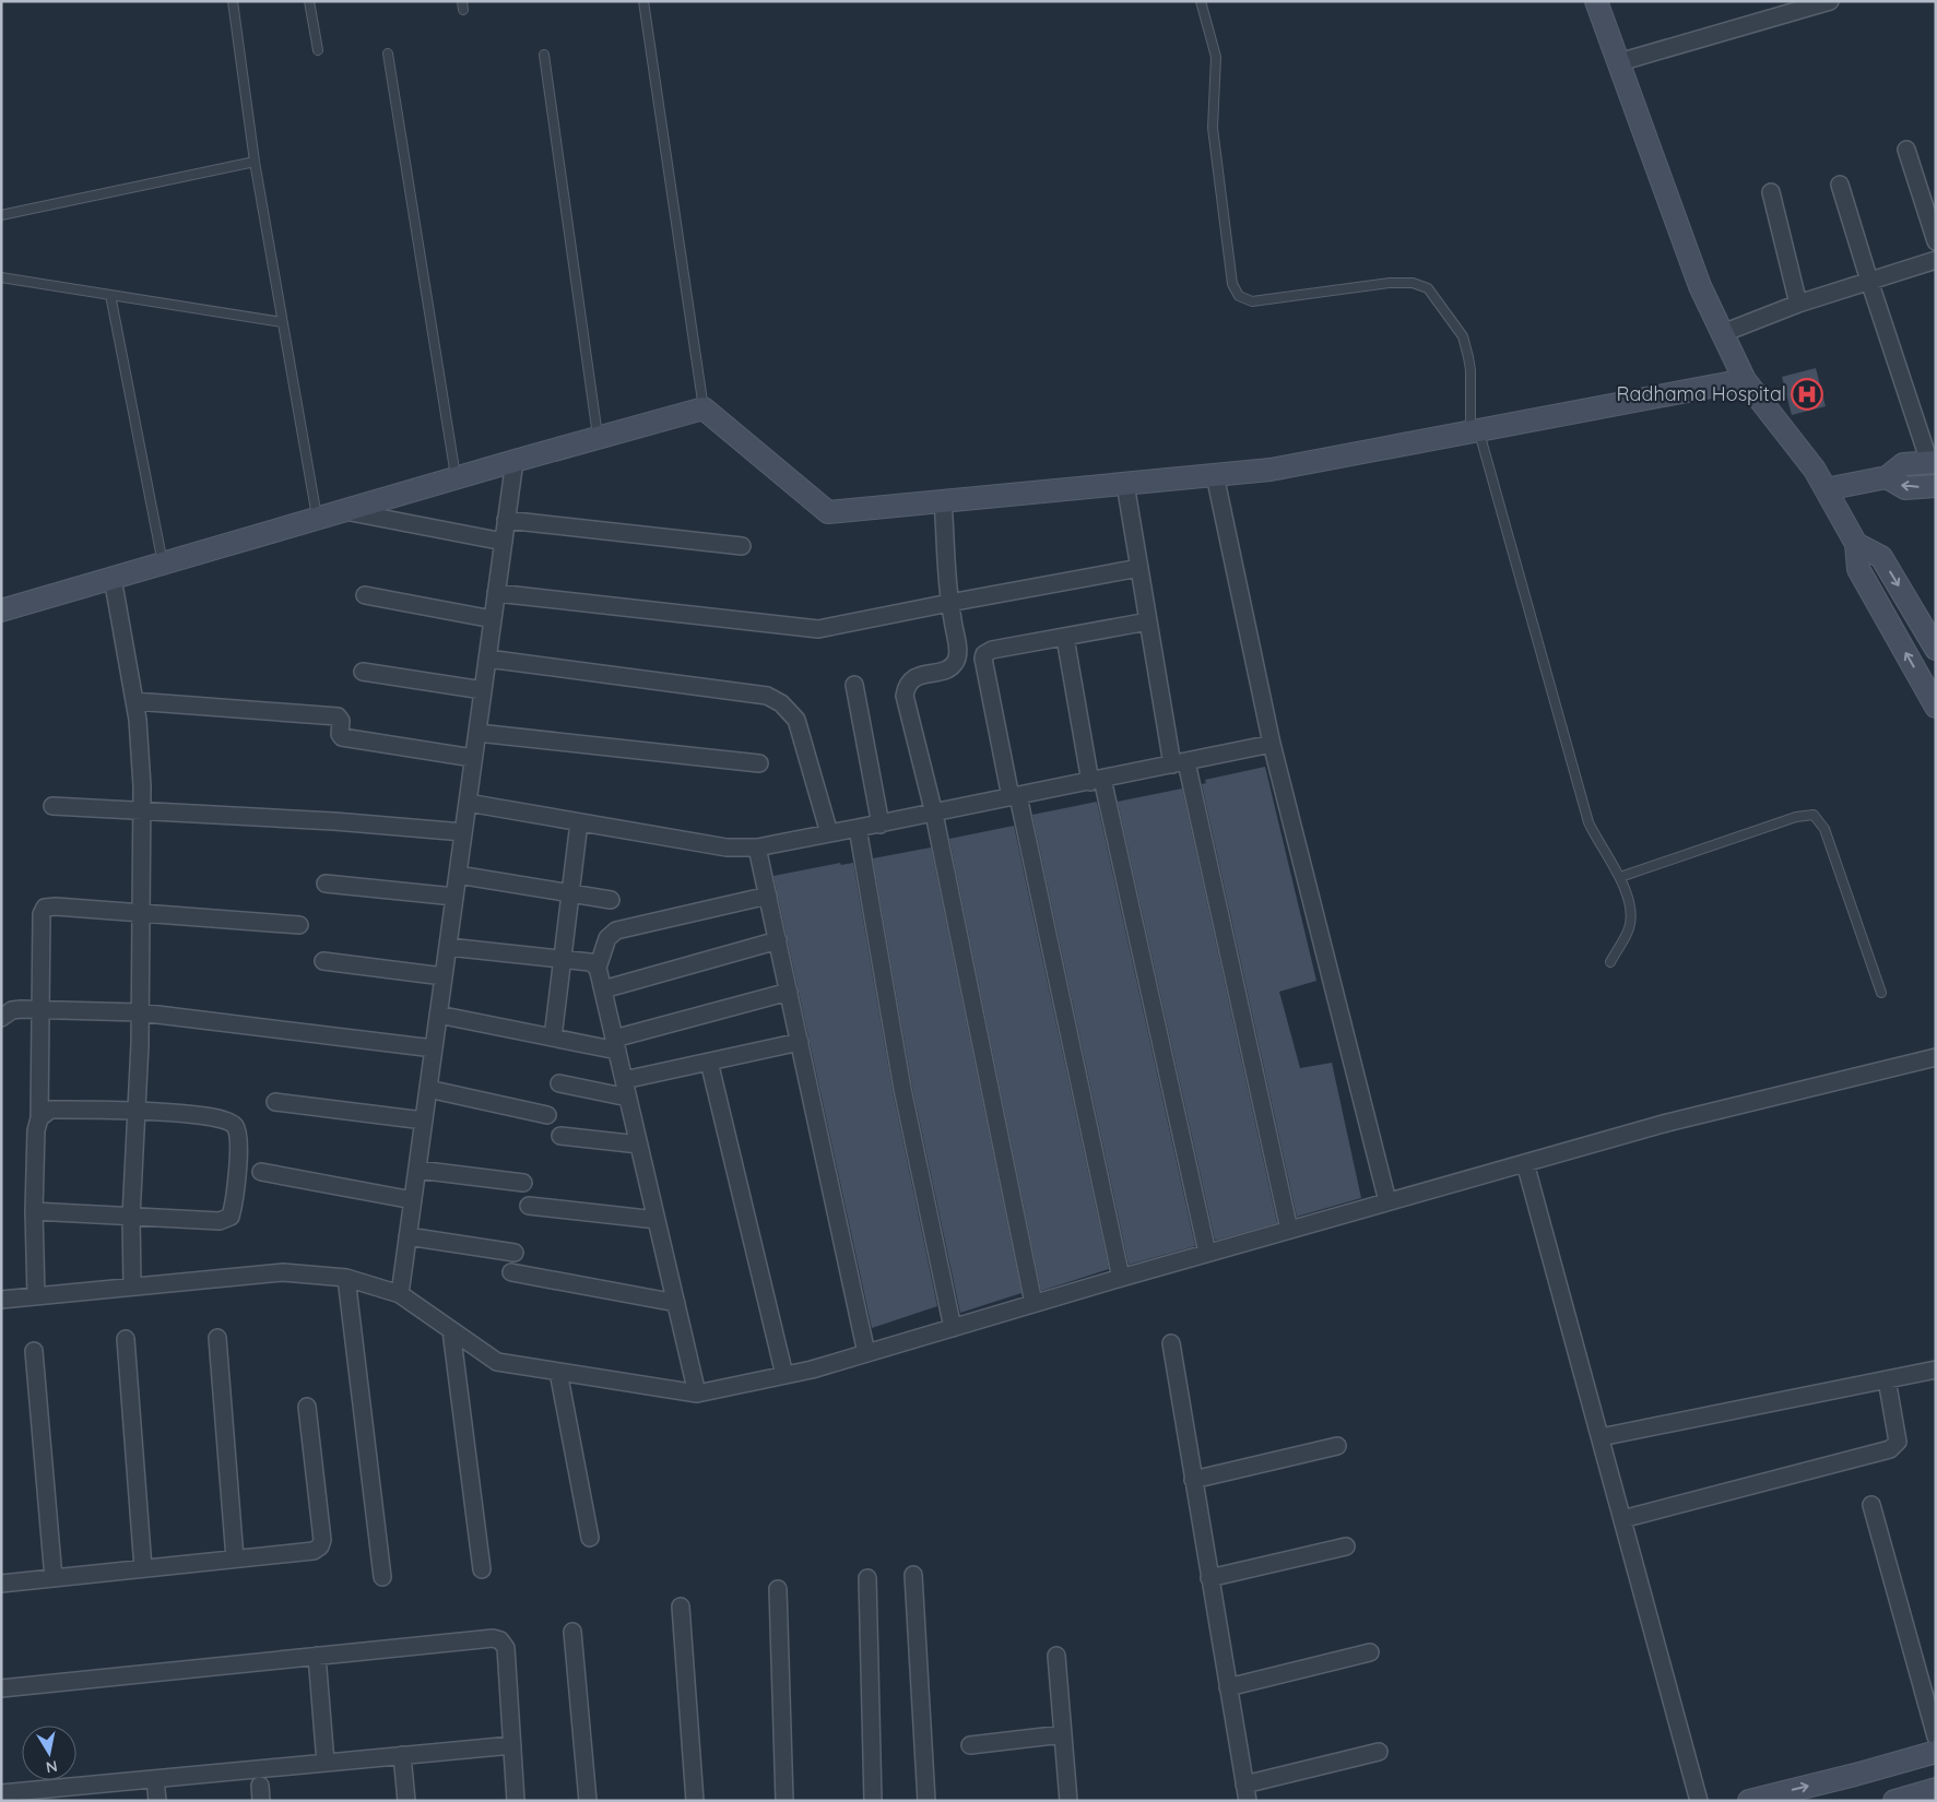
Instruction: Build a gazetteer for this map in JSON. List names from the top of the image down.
{
  "places": {
    "hospital": ["Radhama Hospital"]
  },
  "north": "bottom"
}
